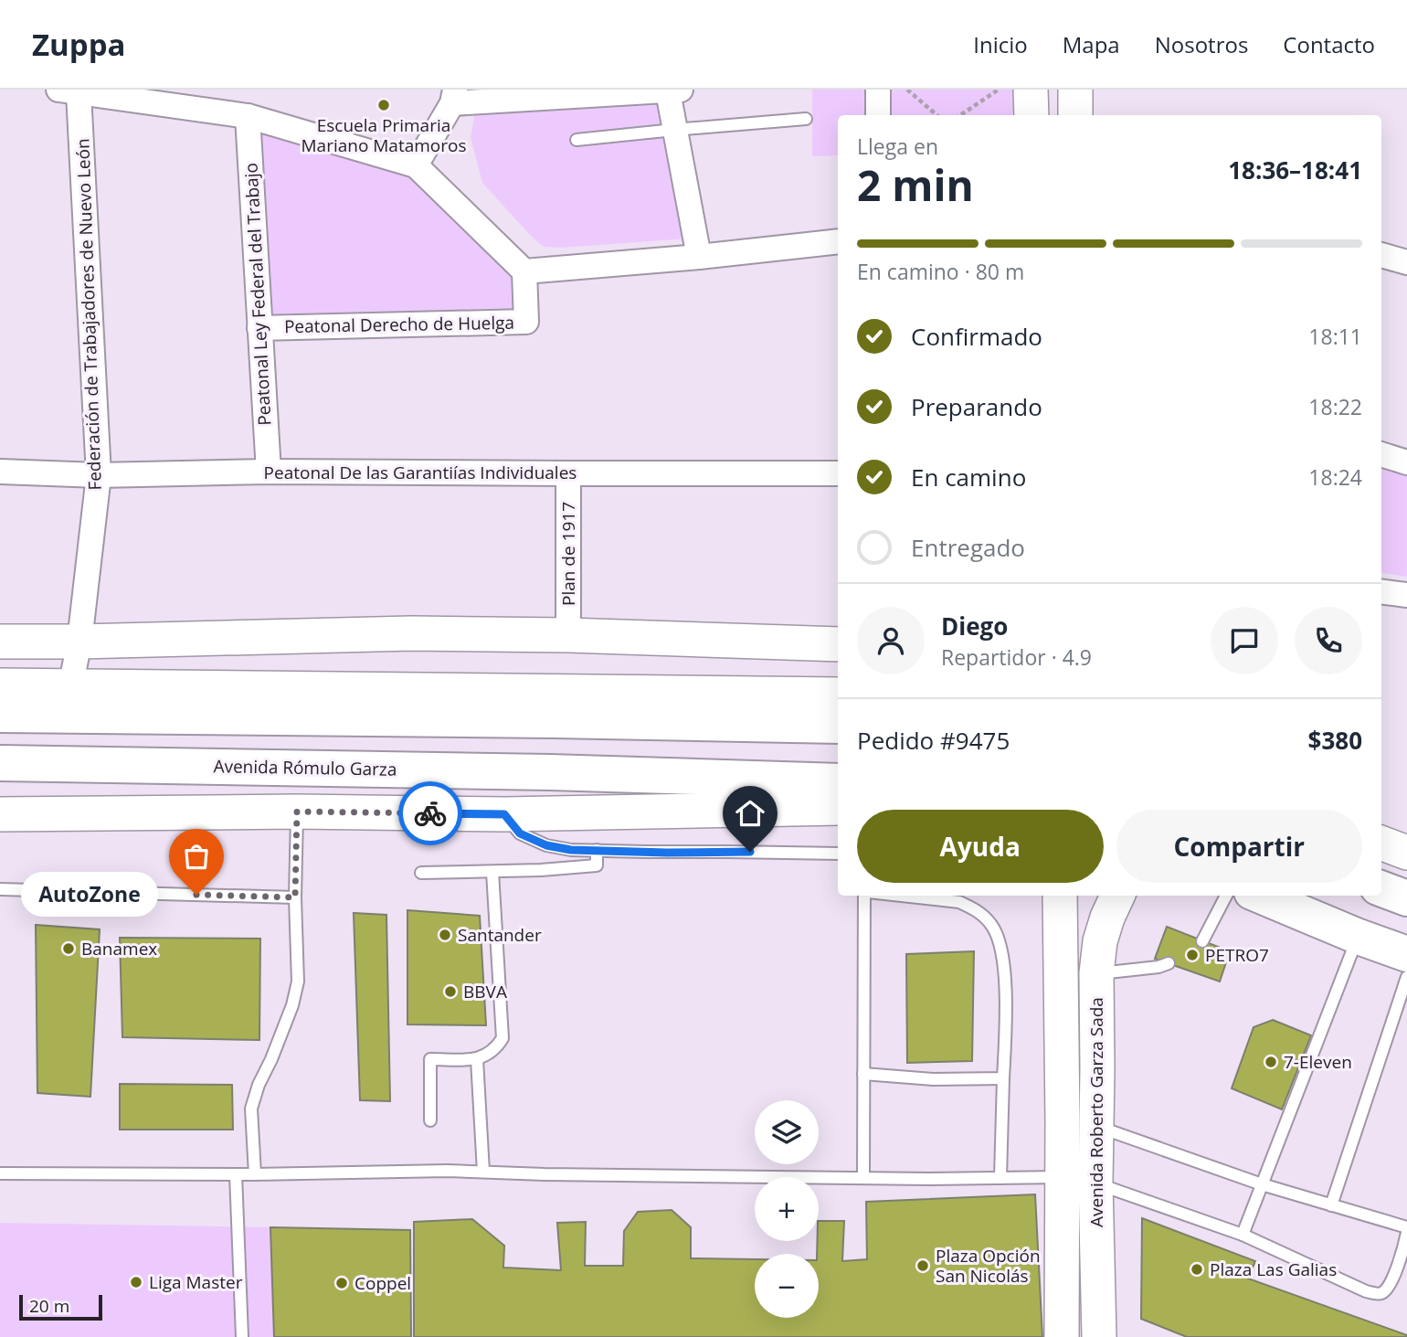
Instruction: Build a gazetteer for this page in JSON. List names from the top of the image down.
{
  "streets": {
    "main road": ["Avenida Rómulo Garza"],
    "street": [
      "Peatonal Ley Federal del Trabajo",
      "Federación de Trabajadores de Nuevo León",
      "Peatonal Derecho de Huelga",
      "Peatonal De las Garantiías Individuales",
      "Plan de 1917",
      "Avenida Roberto Garza Sada"
    ]
  },
  "crossings": [
    ["Peatonal Ley Federal del Trabajo", "Peatonal Derecho de Huelga"],
    ["Peatonal Ley Federal del Trabajo", "Peatonal De las Garantiías Individuales"],
    ["Federación de Trabajadores de Nuevo León", "Peatonal De las Garantiías Individuales"],
    ["Peatonal De las Garantiías Individuales", "Plan de 1917"]
  ],
  "places": [
    "Escuela Primaria Mariano Matamoros",
    "AutoZone",
    "Santander",
    "Banamex",
    "PETRO7",
    "BBVA",
    "7-Eleven",
    "Plaza Opción San Nicolás",
    "Plaza Las Galias",
    "Liga Master",
    "Coppel"
  ],
  "scale_bar": "20 m",
  "page": {
    "header": "Zuppa",
    "nav": [
      "Inicio",
      "Mapa",
      "Nosotros",
      "Contacto"
    ],
    "heading": ["2 min", "Llega en", "18:36–18:41"],
    "panel": [
      "Diego",
      "Repartidor · 4.9",
      "Pedido #9475",
      "$380"
    ],
    "bar": "En camino · 80 m",
    "list": [
      ["Confirmado", "18:11"],
      ["Preparando", "18:22"],
      ["En camino", "18:24"],
      "Entregado"
    ],
    "buttons": ["Ayuda", "Compartir"],
    "bubble": "AutoZone",
    "map_buttons": ["+", "−"],
    "scale": "20 m"
  }
}
